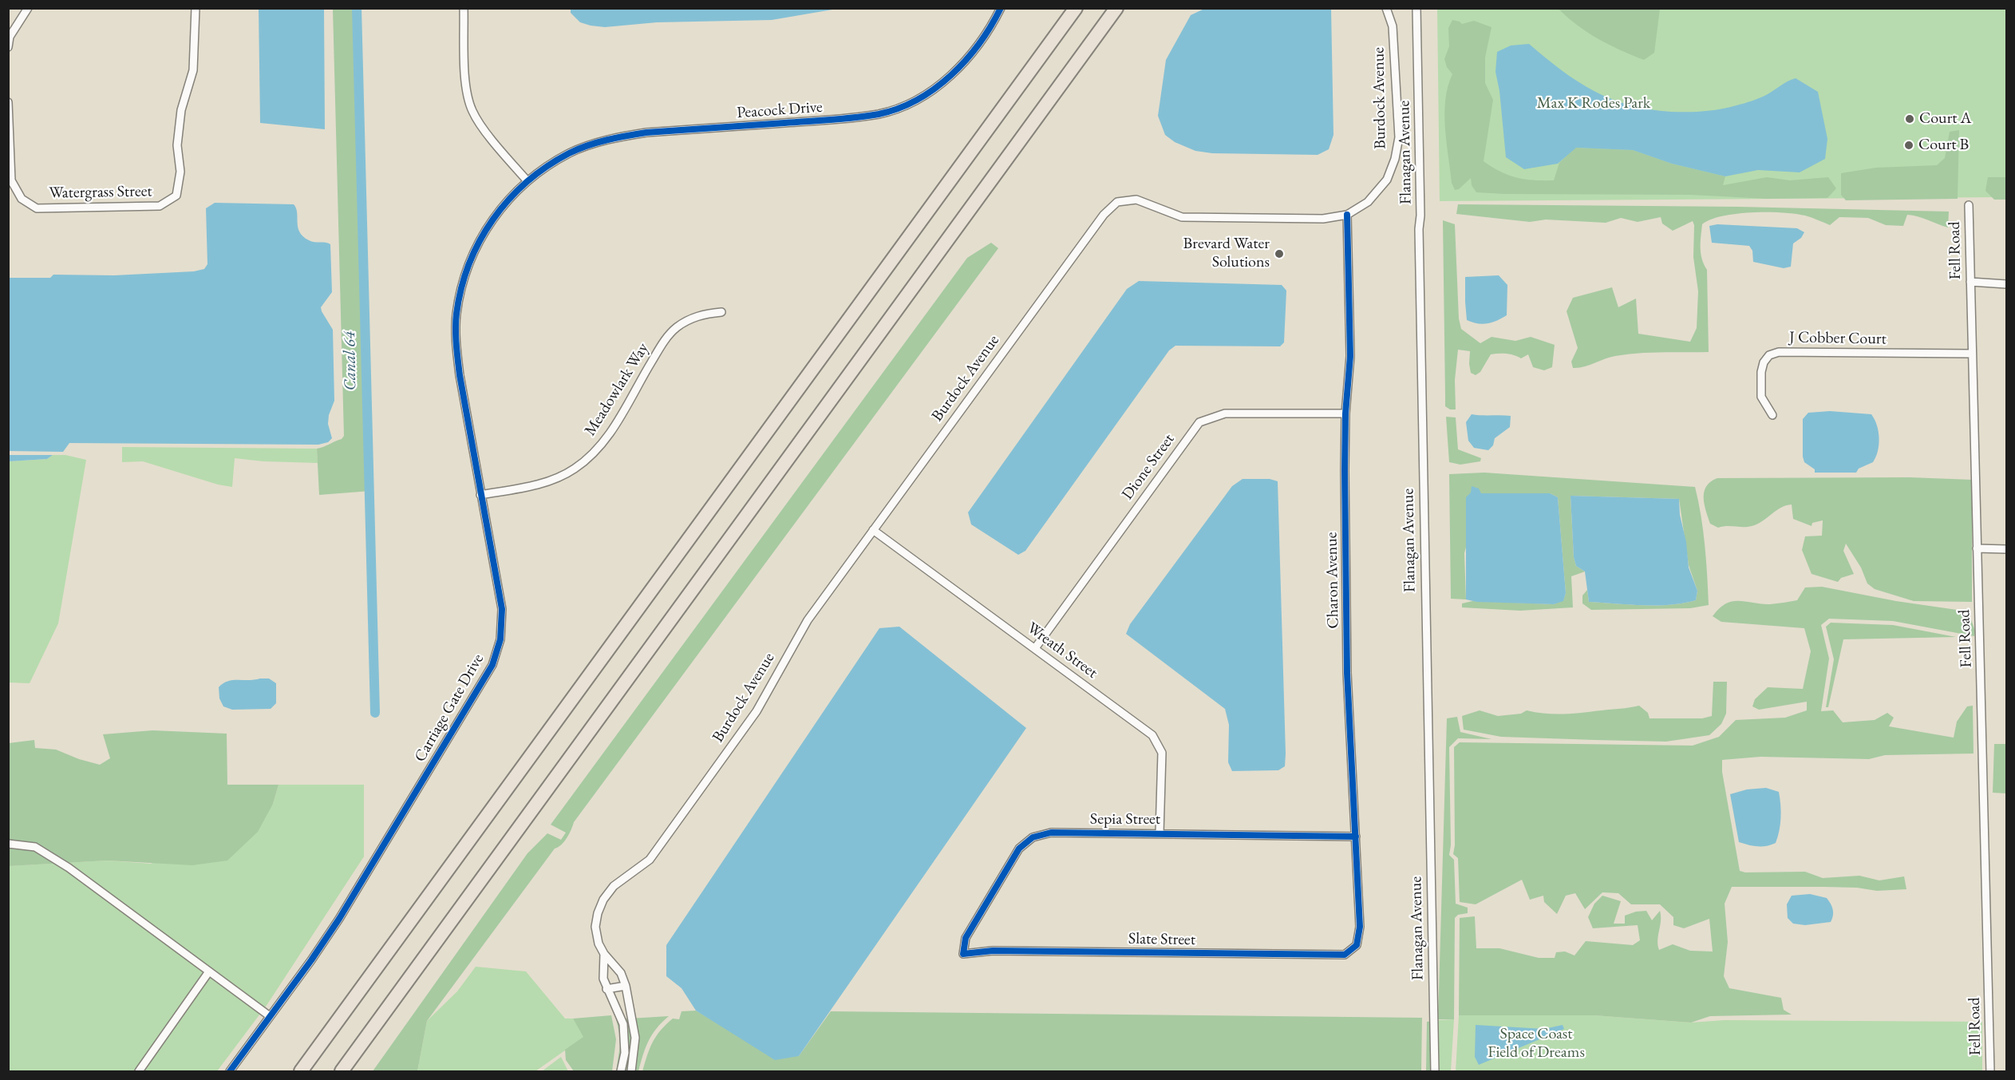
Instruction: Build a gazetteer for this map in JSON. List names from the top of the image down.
{
  "streets": {
    "street": [
      "Burdock Avenue",
      "Peacock Drive",
      "Flanagan Avenue",
      "Watergrass Street",
      "Fell Road",
      "J Cobber Court",
      "Meadowlark Way",
      "Dione Street",
      "Charon Avenue",
      "Wreath Street",
      "Carriage Gate Drive",
      "Sepia Street",
      "Slate Street"
    ]
  },
  "crossings": [
    ["Burdock Avenue", "Charon Avenue"],
    ["Burdock Avenue", "Wreath Street"],
    ["Peacock Drive", "Carriage Gate Drive"],
    ["Fell Road", "J Cobber Court"],
    ["Meadowlark Way", "Carriage Gate Drive"],
    ["Dione Street", "Charon Avenue"],
    ["Dione Street", "Wreath Street"],
    ["Charon Avenue", "Sepia Street"],
    ["Charon Avenue", "Slate Street"],
    ["Wreath Street", "Sepia Street"],
    ["Sepia Street", "Slate Street"]
  ],
  "water": ["Canal 64"],
  "parks": ["Max K Rodes Park", "Space Coast Field of Dreams"],
  "places": ["Court A", "Court B", "Brevard Water Solutions"]
}
